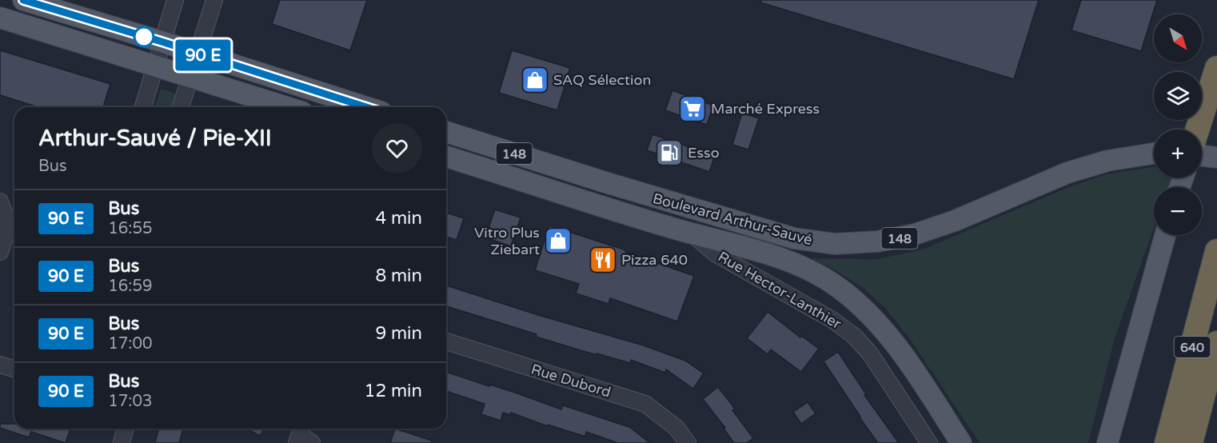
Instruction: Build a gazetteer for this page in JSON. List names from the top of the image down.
{
  "streets": {
    "highway": ["640"],
    "main road": ["148", "Boulevard Arthur-Sauvé"],
    "street": ["Rue Hector-Lanthier", "Rue Dubord"]
  },
  "crossings": [
    ["Boulevard Arthur-Sauvé", "Rue Hector-Lanthier"]
  ],
  "places": {
    "shop": ["SAQ Sélection", "Vitro Plus Ziebart"],
    "supermarket": ["Marché Express"],
    "fuel station": ["Esso"],
    "restaurant": ["Pizza 640"]
  },
  "north": "bottom right",
  "page": {
    "on_map": "90 E",
    "map_buttons": ["+", "−"],
    "heading": ["Arthur-Sauvé / Pie-XII", "Bus"],
    "list": [
      {
        "mark": "90 E",
        "name": "Bus",
        "note": "16:55",
        "value": "4 min"
      },
      {
        "mark": "90 E",
        "name": "Bus",
        "note": "16:59",
        "value": "8 min"
      },
      {
        "mark": "90 E",
        "name": "Bus",
        "note": "17:00",
        "value": "9 min"
      },
      {
        "mark": "90 E",
        "name": "Bus",
        "note": "17:03",
        "value": "12 min"
      }
    ]
  }
}
